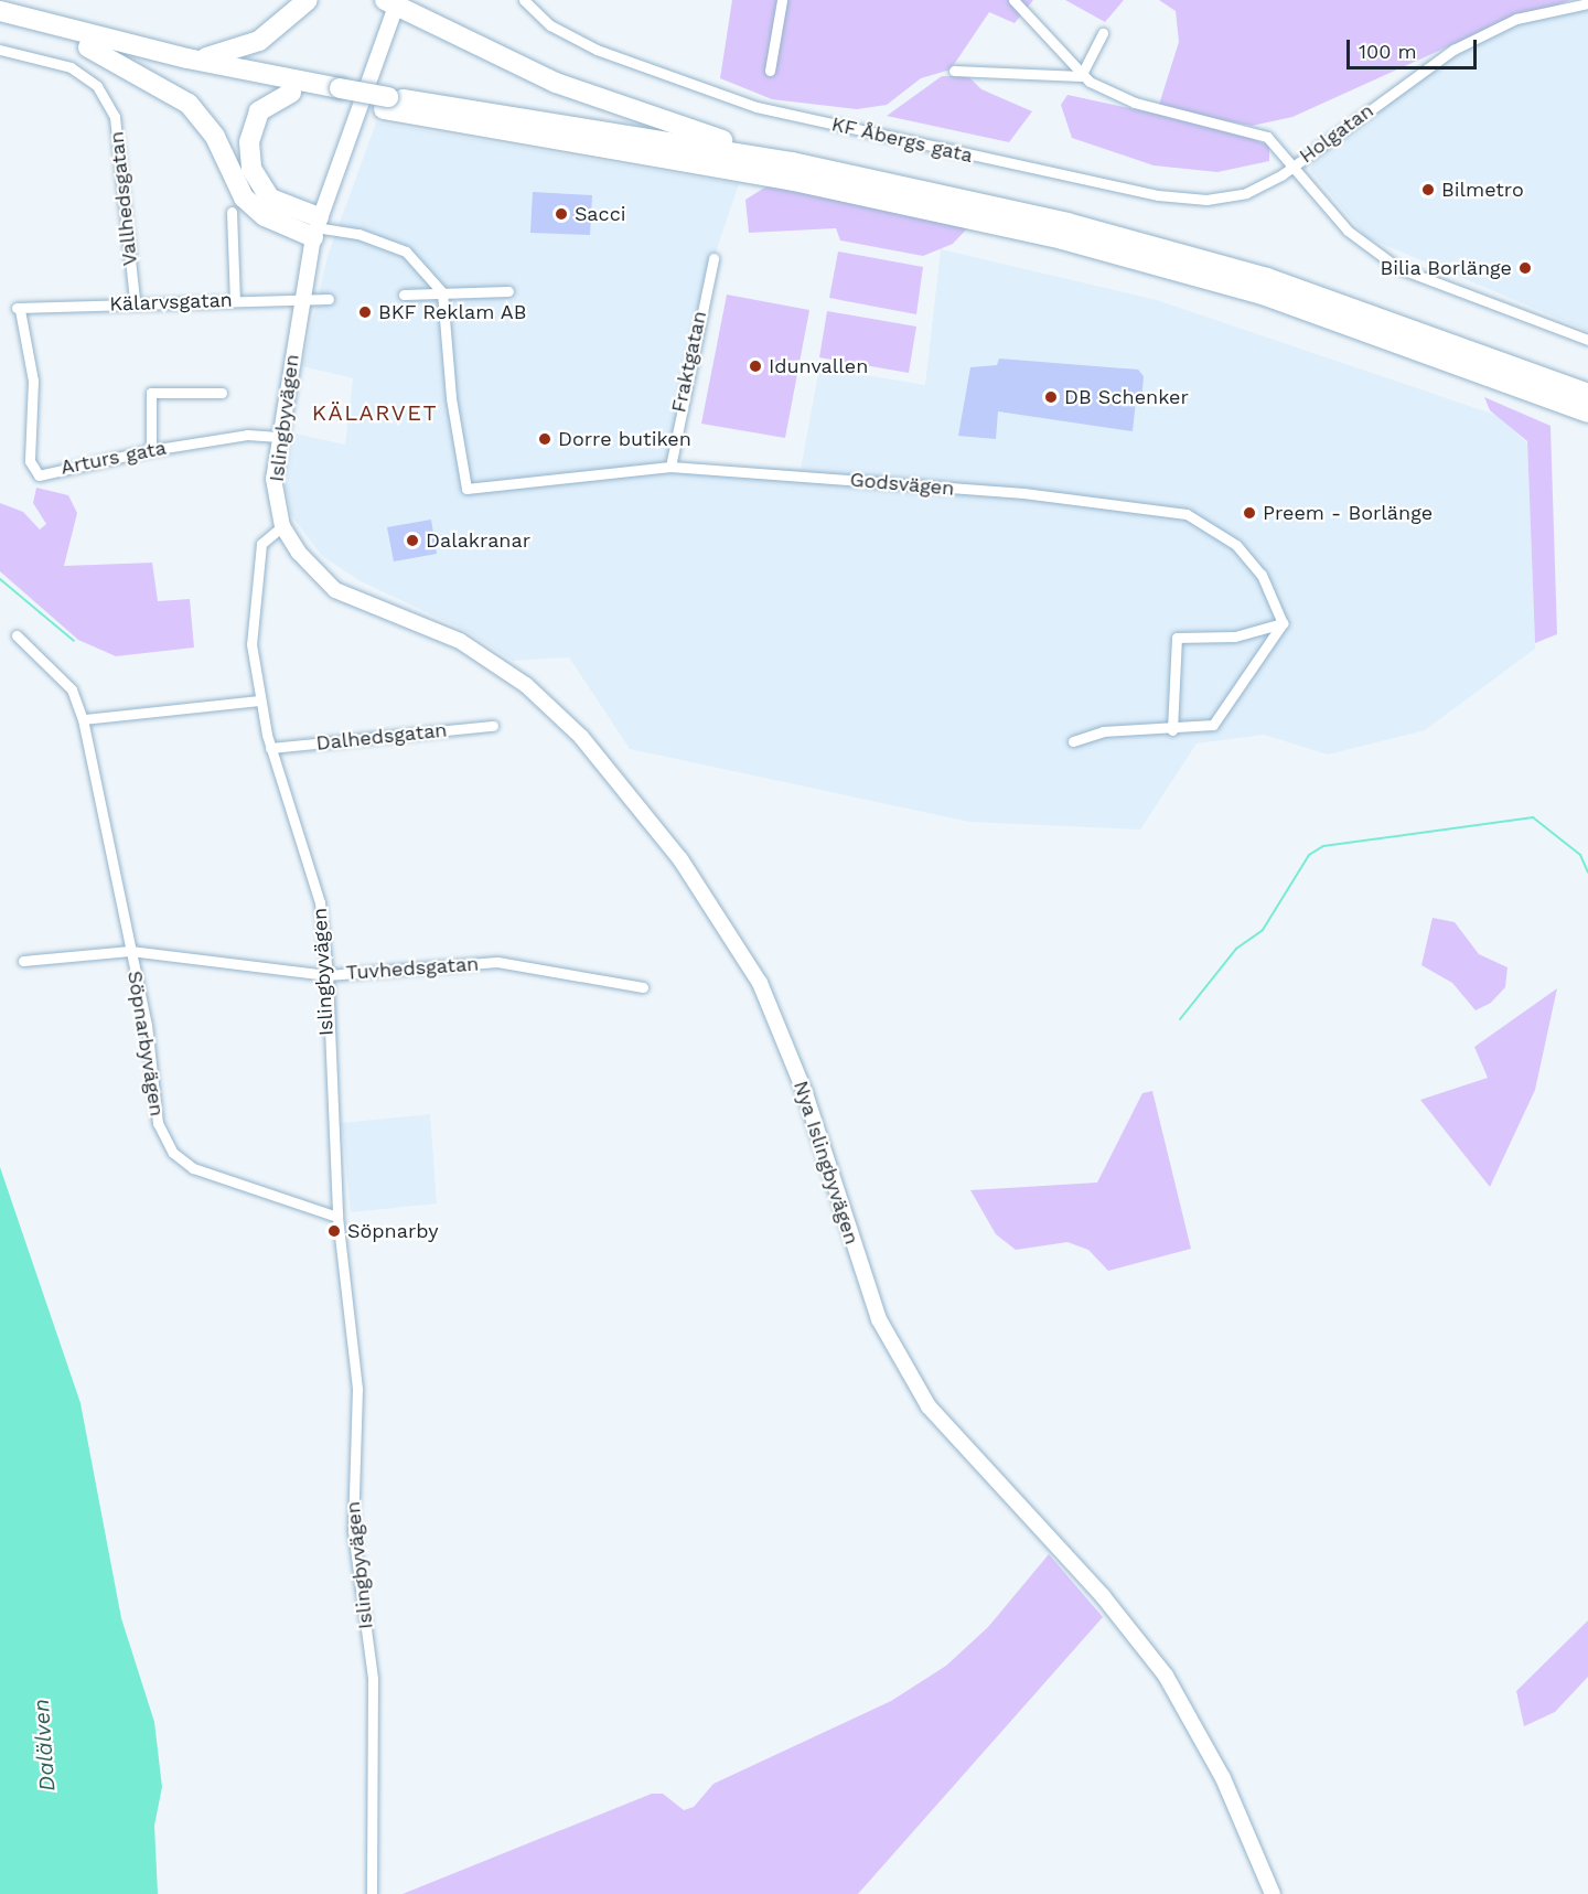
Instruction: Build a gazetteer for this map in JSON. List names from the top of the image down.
{
  "streets": {
    "street": [
      "Holgatan",
      "KF Åbergs gata",
      "Vallhedsgatan",
      "Kälarvsgatan",
      "Fraktgatan",
      "Islingbyvägen",
      "Arturs gata",
      "Godsvägen",
      "Dalhedsgatan",
      "Tuvhedsgatan",
      "Söpnarbyvägen",
      "Nya Islingbyvägen"
    ]
  },
  "crossings": [
    ["Holgatan", "KF Åbergs gata"],
    ["Vallhedsgatan", "Kälarvsgatan"],
    ["Kälarvsgatan", "Islingbyvägen"],
    ["Kälarvsgatan", "Arturs gata"],
    ["Fraktgatan", "Godsvägen"],
    ["Islingbyvägen", "Arturs gata"],
    ["Islingbyvägen", "Dalhedsgatan"],
    ["Islingbyvägen", "Tuvhedsgatan"],
    ["Islingbyvägen", "Söpnarbyvägen"],
    ["Islingbyvägen", "Nya Islingbyvägen"],
    ["Tuvhedsgatan", "Söpnarbyvägen"]
  ],
  "districts": ["KÄLARVET"],
  "water": ["Dalälven"],
  "places": [
    "Bilmetro",
    "Sacci",
    "Bilia Borlänge",
    "BKF Reklam AB",
    "Idunvallen",
    "DB Schenker",
    "Dorre butiken",
    "Preem - Borlänge",
    "Dalakranar",
    "Söpnarby"
  ],
  "scale_bar": "100 m"
}
